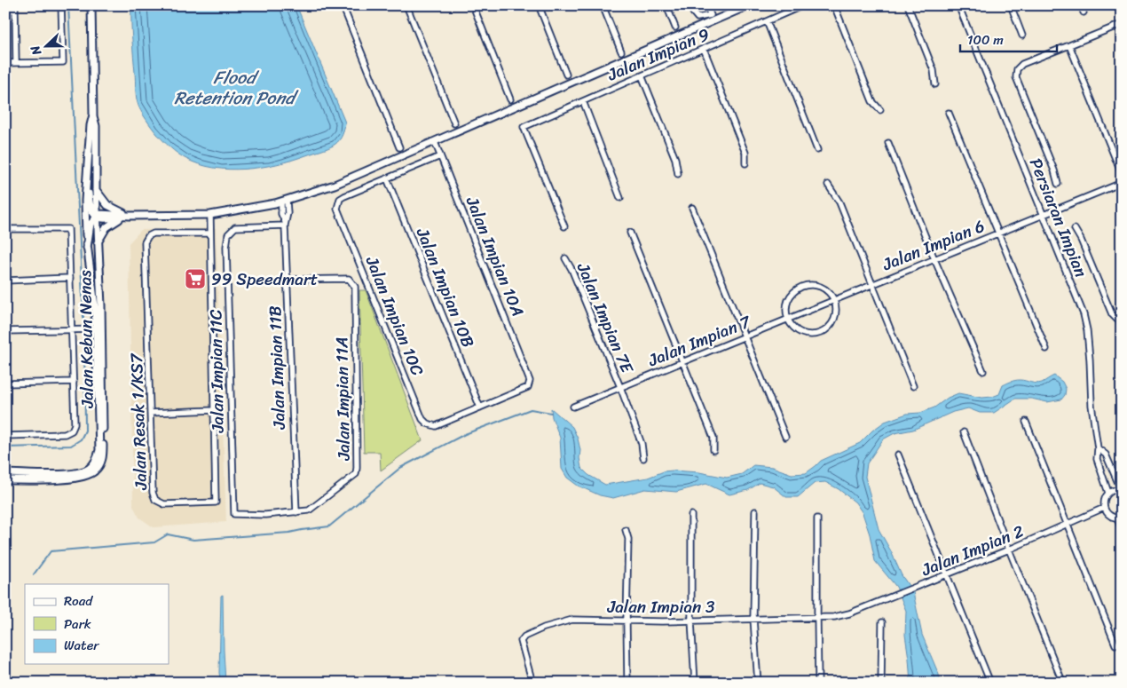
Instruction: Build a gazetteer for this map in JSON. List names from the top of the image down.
{
  "streets": {
    "street": [
      "Jalan Impian 9",
      "Persiaran Impian",
      "Jalan Impian 6",
      "Jalan Impian 10A",
      "Jalan Impian 10B",
      "Jalan Impian 10C",
      "Jalan Impian 7E",
      "Jalan Kebun Nenas",
      "Jalan Impian 7",
      "Jalan Impian 11B",
      "Jalan Impian 11C",
      "Jalan Impian 11A",
      "Jalan Resak 1/KS7",
      "Jalan Impian 2",
      "Jalan Impian 3"
    ]
  },
  "crossings": [
    ["Persiaran Impian", "Jalan Impian 6"],
    ["Jalan Impian 6", "Jalan Impian 7"],
    ["Jalan Impian 10A", "Jalan Impian 10B"],
    ["Jalan Impian 10A", "Jalan Impian 10C"],
    ["Jalan Impian 10B", "Jalan Impian 10C"],
    ["Jalan Impian 7E", "Jalan Impian 7"],
    ["Jalan Impian 11B", "Jalan Impian 11C"],
    ["Jalan Impian 11B", "Jalan Impian 11A"],
    ["Jalan Impian 11C", "Jalan Impian 11A"],
    ["Jalan Impian 2", "Jalan Impian 3"]
  ],
  "water": ["Flood Retention Pond"],
  "places": {
    "supermarket": ["99 Speedmart"]
  },
  "legend": ["Road", "Park", "Water"],
  "scale_bar": "100 m",
  "north": "left"
}
